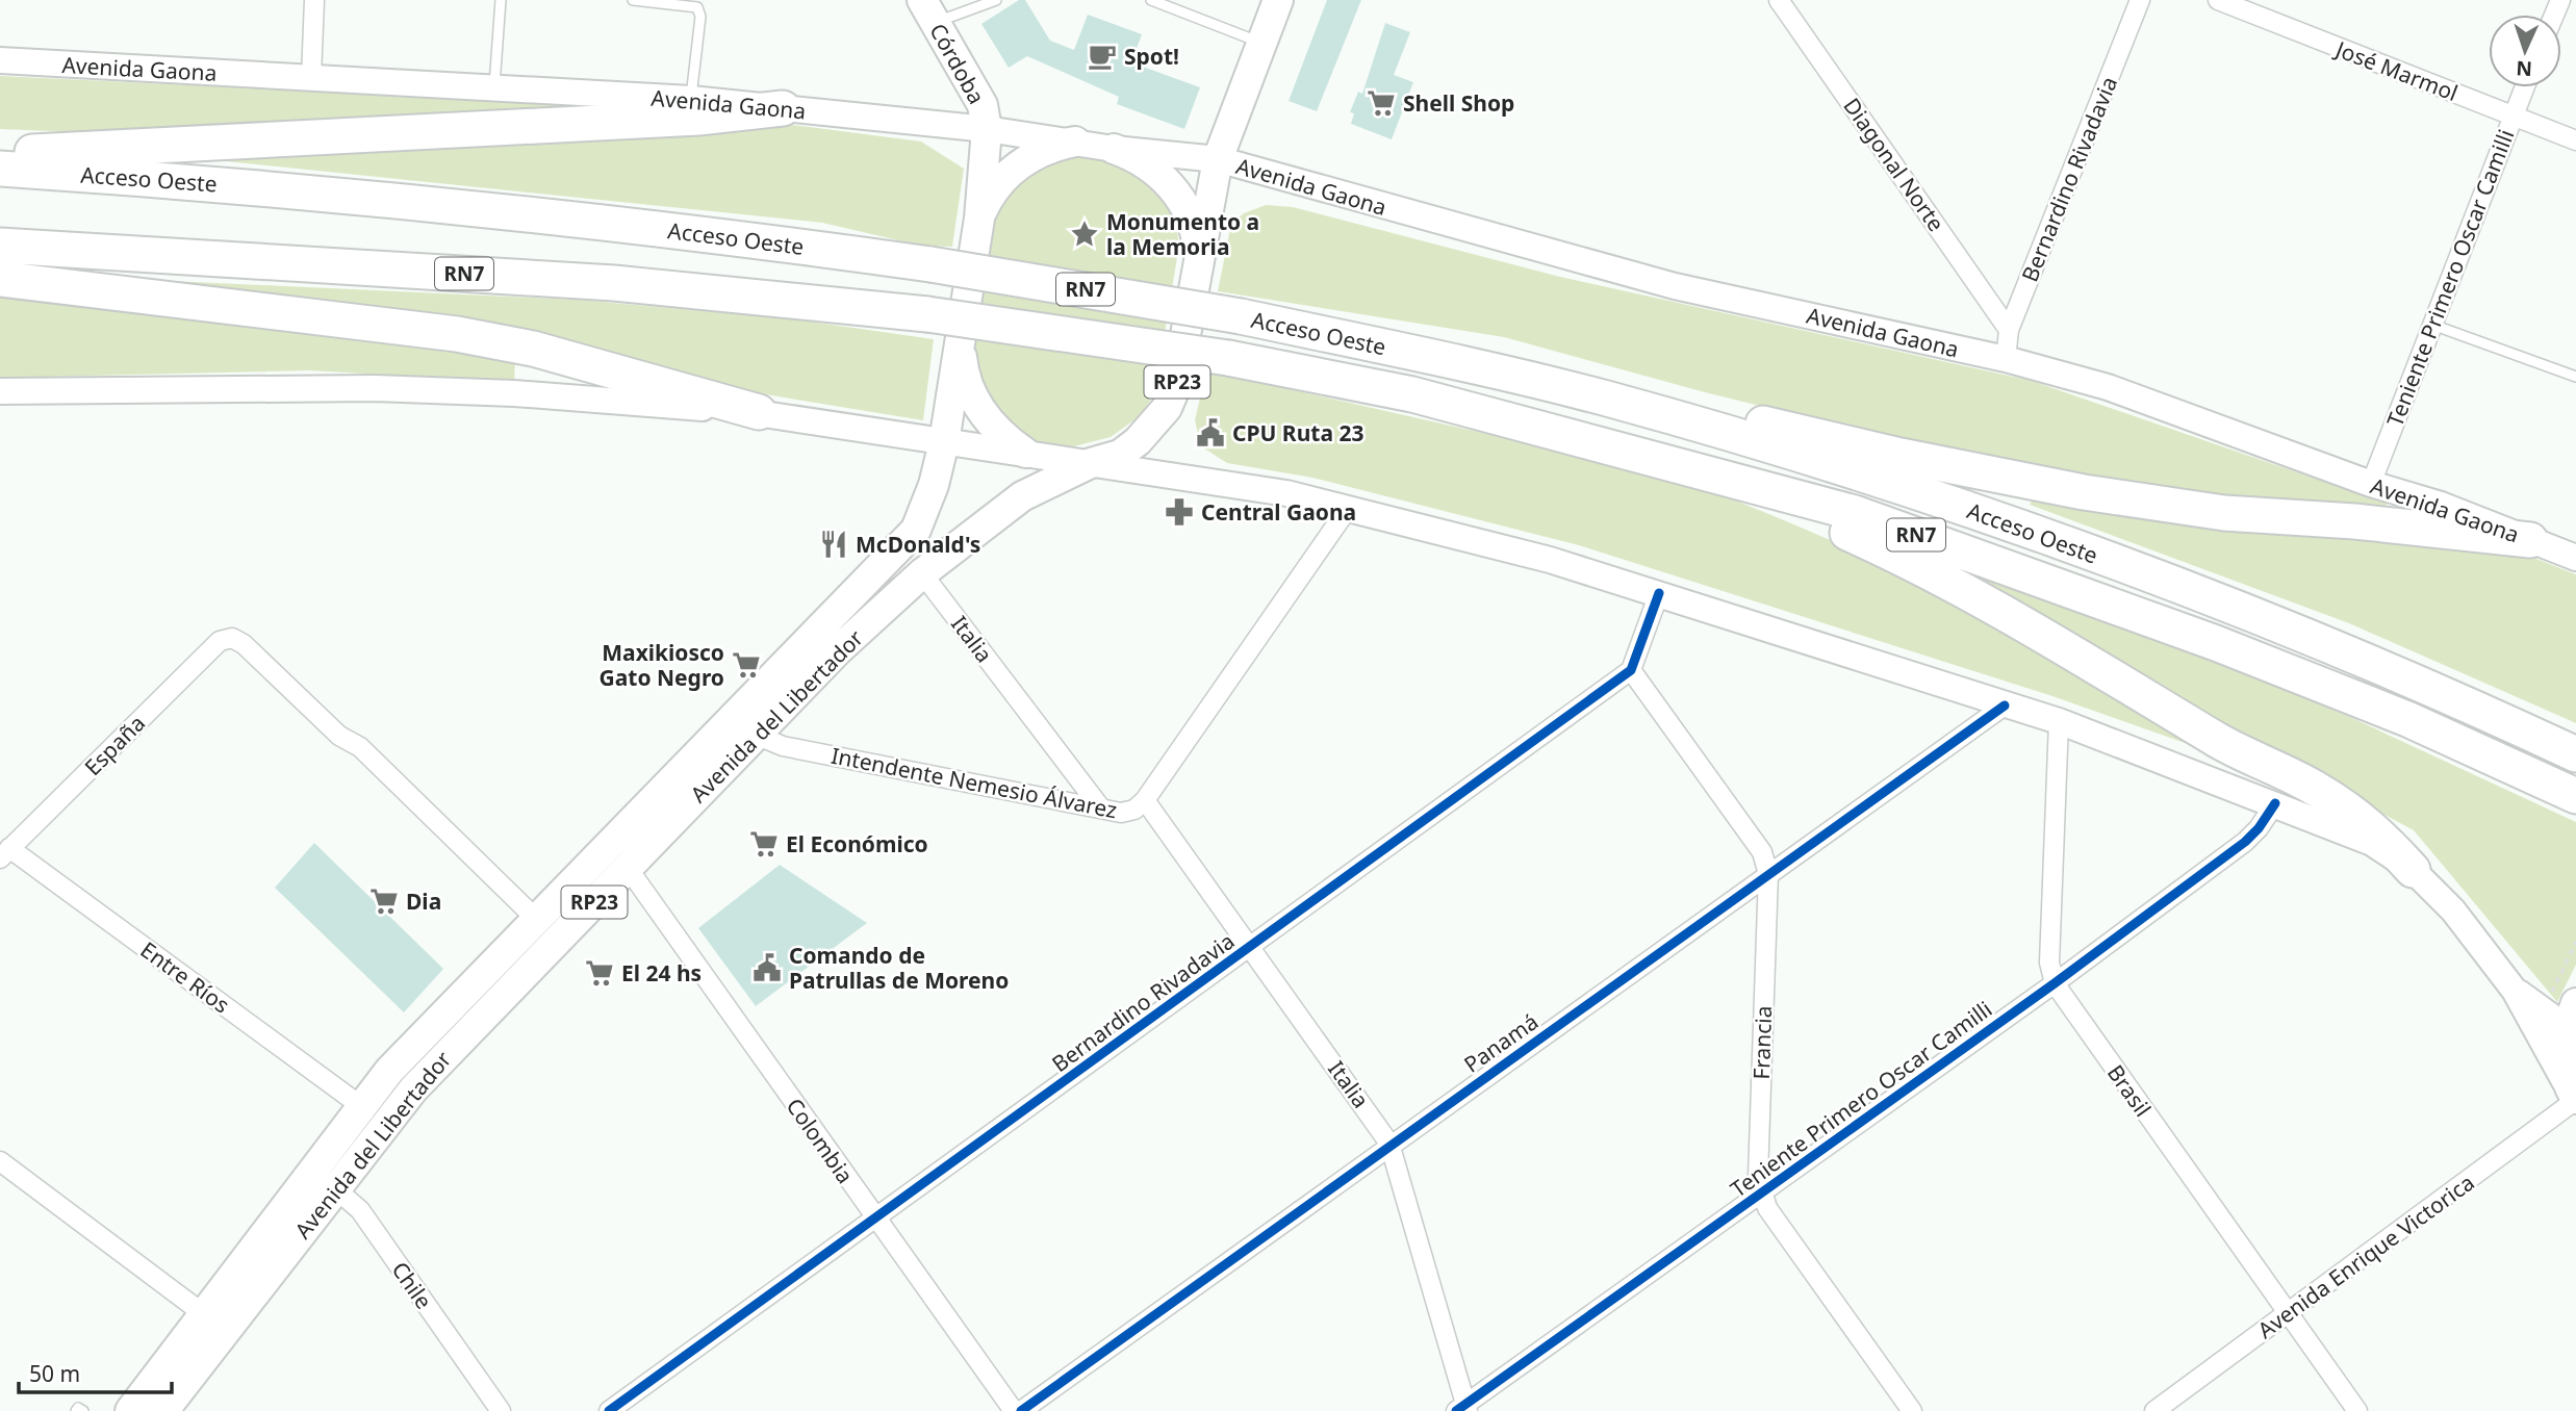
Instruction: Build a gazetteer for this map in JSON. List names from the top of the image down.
{
  "streets": {
    "highway": ["Acceso Oeste", "RN7"],
    "main road": [
      "Córdoba",
      "Avenida Gaona",
      "RP23",
      "Avenida del Libertador"
    ],
    "street": [
      "José Marmol",
      "Diagonal Norte",
      "Bernardino Rivadavia",
      "Teniente Primero Oscar Camilli",
      "Italia",
      "España",
      "Intendente Nemesio Álvarez",
      "Entre Ríos",
      "Panamá",
      "Francia",
      "Brasil",
      "Colombia",
      "Avenida Enrique Victorica",
      "Chile"
    ]
  },
  "crossings": [
    ["Córdoba", "Avenida Gaona"],
    ["Córdoba", "Avenida del Libertador"],
    ["Avenida Gaona", "Bernardino Rivadavia"],
    ["Avenida Gaona", "Teniente Primero Oscar Camilli"],
    ["Avenida Gaona", "Avenida del Libertador"],
    ["José Marmol", "Teniente Primero Oscar Camilli"],
    ["Diagonal Norte", "Bernardino Rivadavia"],
    ["Bernardino Rivadavia", "Italia"],
    ["Bernardino Rivadavia", "Francia"],
    ["Bernardino Rivadavia", "Colombia"],
    ["Teniente Primero Oscar Camilli", "Italia"],
    ["Teniente Primero Oscar Camilli", "Francia"],
    ["Teniente Primero Oscar Camilli", "Brasil"],
    ["Italia", "Avenida del Libertador"],
    ["Italia", "Intendente Nemesio Álvarez"],
    ["Italia", "Panamá"],
    ["Avenida del Libertador", "España"],
    ["Avenida del Libertador", "Intendente Nemesio Álvarez"],
    ["Avenida del Libertador", "Entre Ríos"],
    ["Avenida del Libertador", "Colombia"],
    ["Avenida del Libertador", "Chile"],
    ["España", "Entre Ríos"],
    ["Panamá", "Francia"],
    ["Brasil", "Avenida Enrique Victorica"]
  ],
  "places": {
    "cafe": ["Spot!"],
    "supermarket": [
      "Shell Shop",
      "Maxikiosco Gato Negro",
      "El Económico",
      "Dia",
      "El 24 hs"
    ],
    "place": ["Monumento a la Memoria"],
    "public building": ["CPU Ruta 23", "Comando de Patrullas de Moreno"],
    "pharmacy": ["Central Gaona"],
    "restaurant": ["McDonald's"]
  },
  "scale_bar": "50 m",
  "north": "bottom"
}
